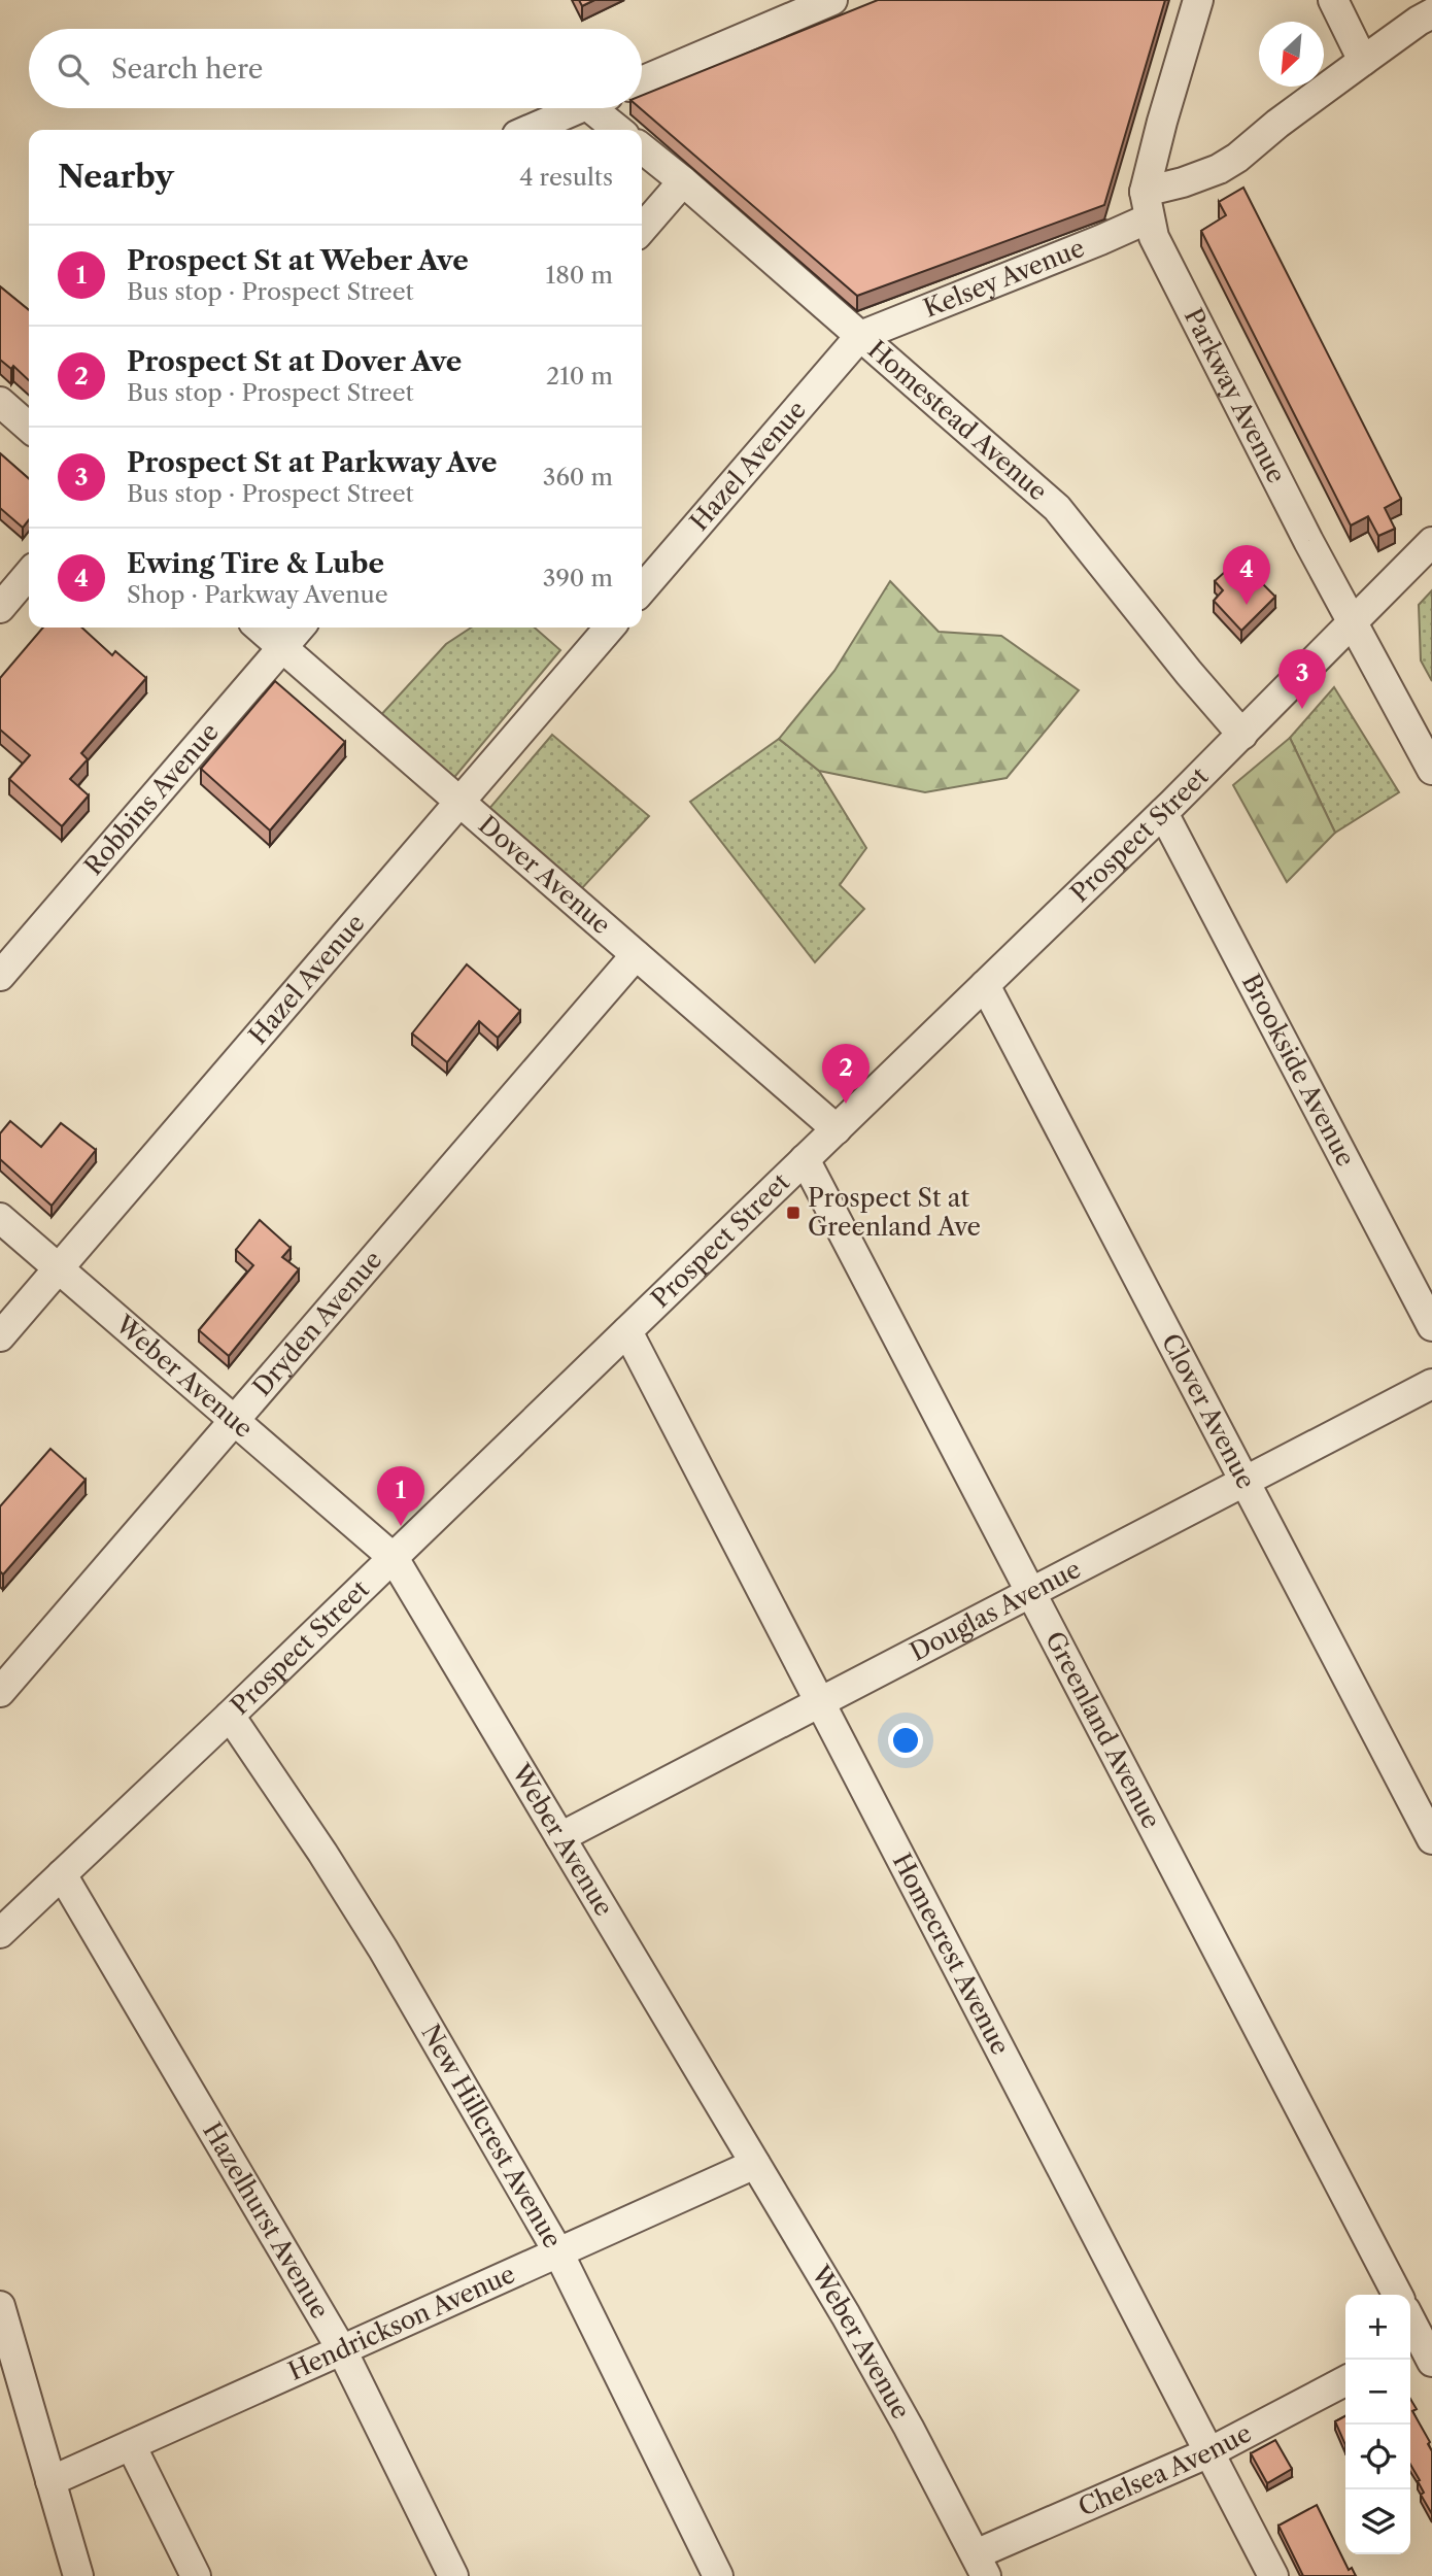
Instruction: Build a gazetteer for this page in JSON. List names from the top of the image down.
{
  "streets": {
    "street": [
      "Kelsey Avenue",
      "Parkway Avenue",
      "Homestead Avenue",
      "Hazel Avenue",
      "Robbins Avenue",
      "Prospect Street",
      "Dover Avenue",
      "Brookside Avenue",
      "Dryden Avenue",
      "Weber Avenue",
      "Clover Avenue",
      "Douglas Avenue",
      "Greenland Avenue",
      "Homecrest Avenue",
      "New Hillcrest Avenue",
      "Hazelhurst Avenue",
      "Hendrickson Avenue",
      "Chelsea Avenue"
    ]
  },
  "crossings": [
    ["Kelsey Avenue", "Parkway Avenue"],
    ["Kelsey Avenue", "Homestead Avenue"],
    ["Kelsey Avenue", "Hazel Avenue"],
    ["Parkway Avenue", "Prospect Street"],
    ["Homestead Avenue", "Hazel Avenue"],
    ["Homestead Avenue", "Prospect Street"],
    ["Hazel Avenue", "Dover Avenue"],
    ["Hazel Avenue", "Weber Avenue"],
    ["Robbins Avenue", "Dover Avenue"],
    ["Prospect Street", "Dover Avenue"],
    ["Prospect Street", "Brookside Avenue"],
    ["Prospect Street", "Weber Avenue"],
    ["Prospect Street", "Clover Avenue"],
    ["Prospect Street", "Greenland Avenue"],
    ["Prospect Street", "Homecrest Avenue"],
    ["Prospect Street", "New Hillcrest Avenue"],
    ["Prospect Street", "Hazelhurst Avenue"],
    ["Dover Avenue", "Dryden Avenue"],
    ["Dryden Avenue", "Weber Avenue"],
    ["Weber Avenue", "Douglas Avenue"],
    ["Weber Avenue", "Hendrickson Avenue"],
    ["Weber Avenue", "Chelsea Avenue"],
    ["Clover Avenue", "Douglas Avenue"],
    ["Douglas Avenue", "Greenland Avenue"],
    ["Douglas Avenue", "Homecrest Avenue"],
    ["Homecrest Avenue", "Chelsea Avenue"],
    ["New Hillcrest Avenue", "Hendrickson Avenue"],
    ["Hazelhurst Avenue", "Hendrickson Avenue"]
  ],
  "places": {
    "transit": ["Prospect St at Greenland Ave"]
  },
  "north": "bottom left",
  "page": {
    "search": "Search here",
    "heading": ["Nearby", "4 results"],
    "list": [
      {
        "mark": "1",
        "name": "Prospect St at Weber Ave",
        "note": "Bus stop · Prospect Street",
        "value": "180 m"
      },
      {
        "mark": "2",
        "name": "Prospect St at Dover Ave",
        "note": "Bus stop · Prospect Street",
        "value": "210 m"
      },
      {
        "mark": "3",
        "name": "Prospect St at Parkway Ave",
        "note": "Bus stop · Prospect Street",
        "value": "360 m"
      },
      {
        "mark": "4",
        "name": "Ewing Tire & Lube",
        "note": "Shop · Parkway Avenue",
        "value": "390 m"
      }
    ],
    "pins": [
      "4",
      "3",
      "2",
      "1"
    ],
    "map_buttons": ["+", "−"]
  }
}
